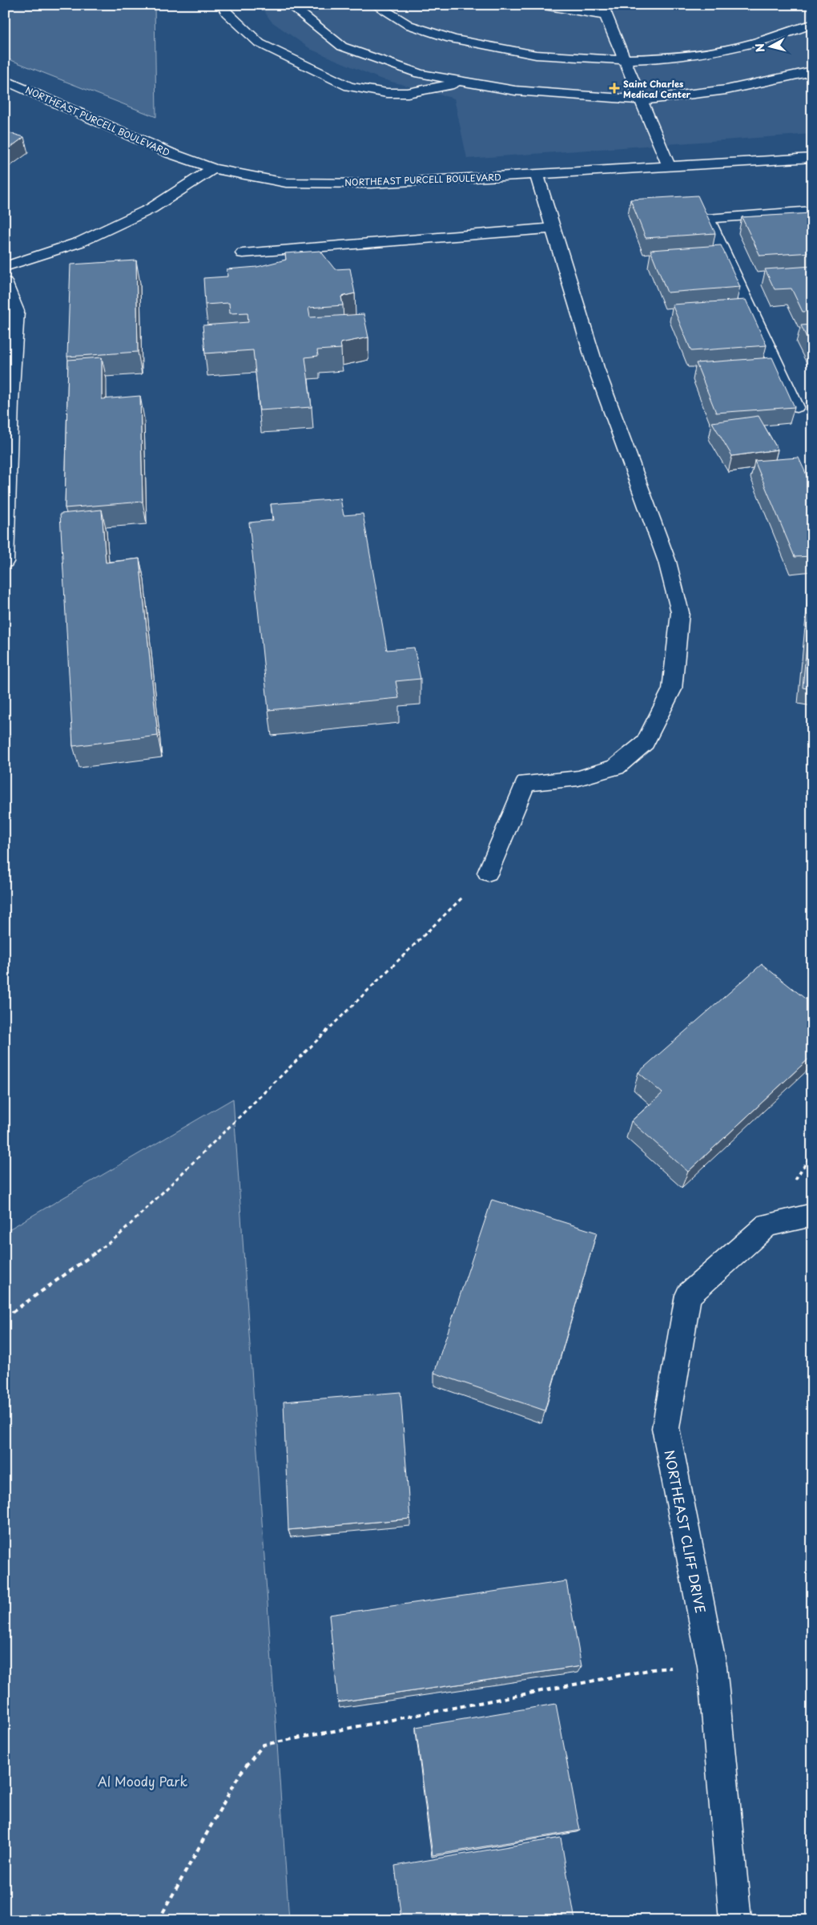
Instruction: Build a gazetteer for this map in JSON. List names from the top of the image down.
{
  "streets": {
    "street": ["NORTHEAST PURCELL BOULEVARD", "NORTHEAST CLIFF DRIVE"]
  },
  "parks": ["Al Moody Park"],
  "places": {
    "health": ["Saint Charles Medical Center"]
  },
  "north": "left"
}
